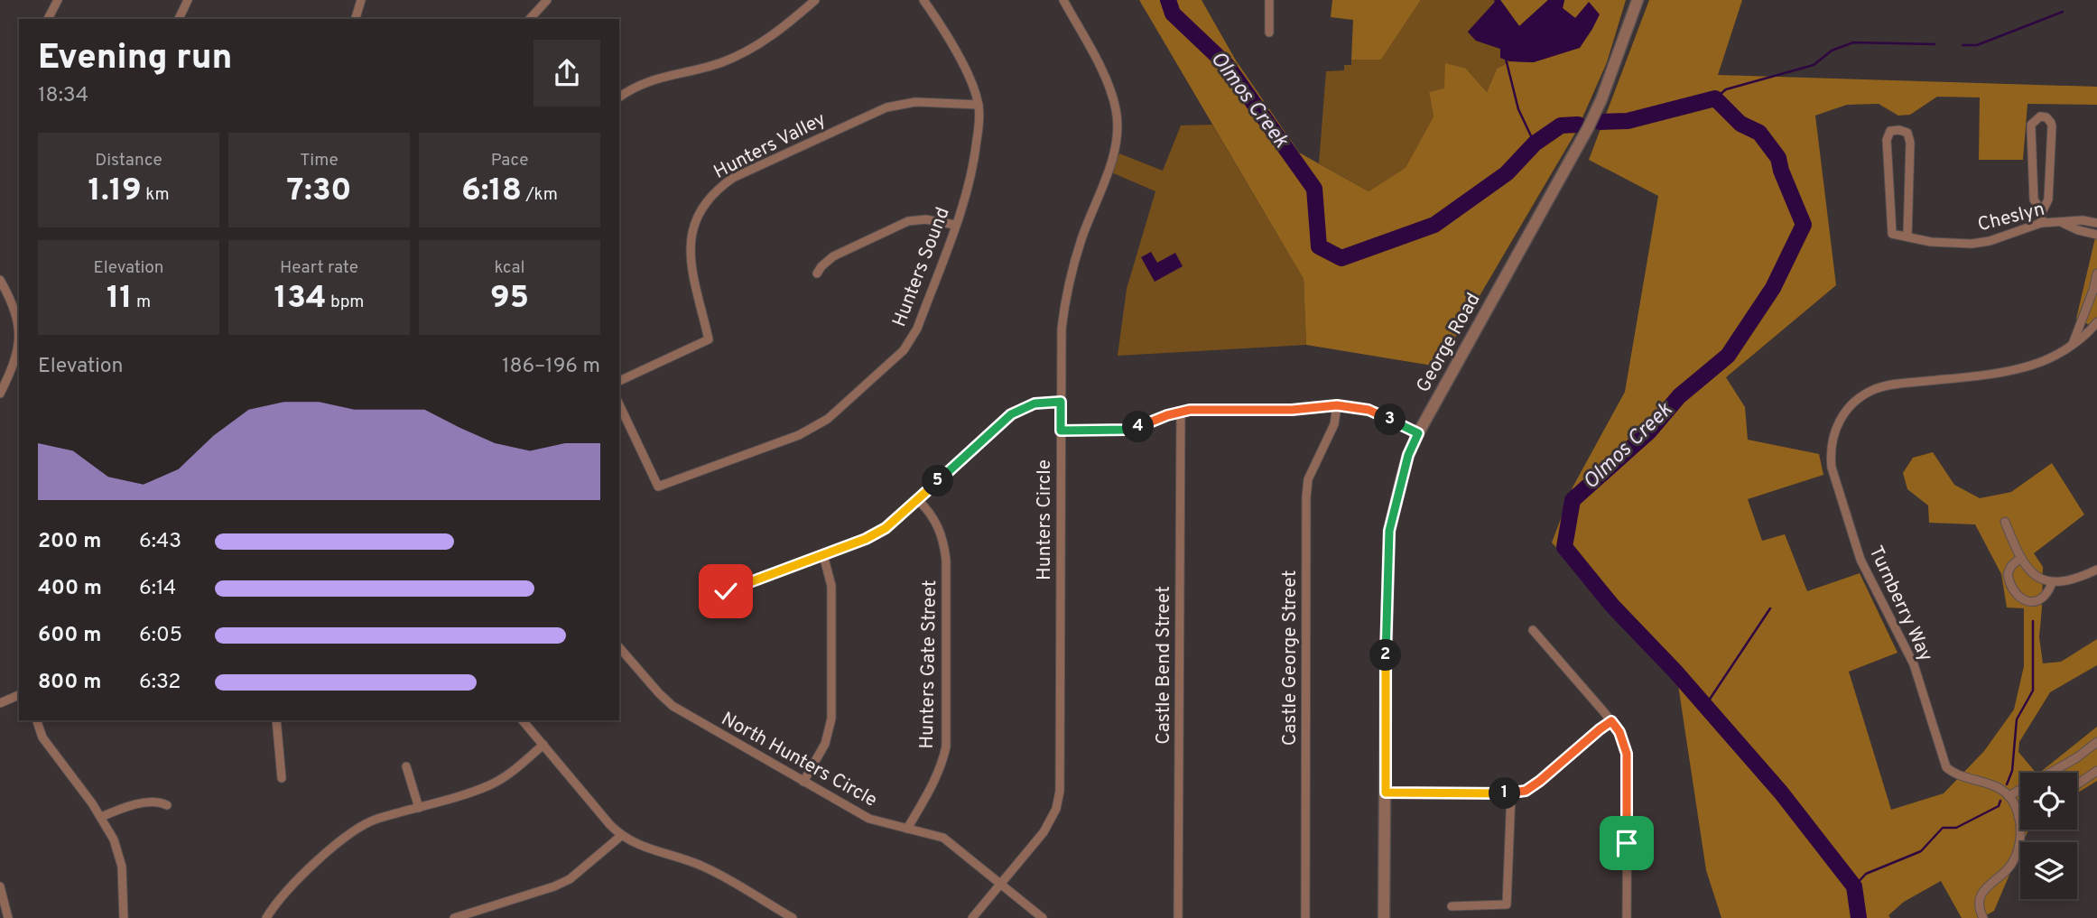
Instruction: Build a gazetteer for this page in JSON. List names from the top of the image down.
{
  "streets": {
    "street": [
      "Hunters Valley",
      "Cheslyn",
      "Hunters Sound",
      "George Road",
      "Hunters Circle",
      "Turnberry Way",
      "Castle George Street",
      "Hunters Gate Street",
      "Castle Bend Street",
      "North Hunters Circle"
    ]
  },
  "crossings": [
    ["Hunters Valley", "Hunters Sound"],
    ["Hunters Circle", "North Hunters Circle"],
    ["Hunters Gate Street", "North Hunters Circle"]
  ],
  "water": ["Olmos Creek"],
  "page": {
    "heading": ["Evening run", "18:34"],
    "stats": [
      ["Distance", "1.19 km"],
      ["Time", "7:30"],
      ["Pace", "6:18 /km"],
      ["Elevation", "11 m"],
      ["Heart rate", "134 bpm"],
      ["kcal", "95"]
    ],
    "chart": ["Elevation", "186–196 m"],
    "pins": [
      "3",
      "4",
      "5",
      "2",
      "1"
    ],
    "list": [
      {
        "name": "200 m",
        "note": "6:43"
      },
      {
        "name": "400 m",
        "note": "6:14"
      },
      {
        "name": "600 m",
        "note": "6:05"
      },
      {
        "name": "800 m",
        "note": "6:32"
      }
    ]
  }
}
